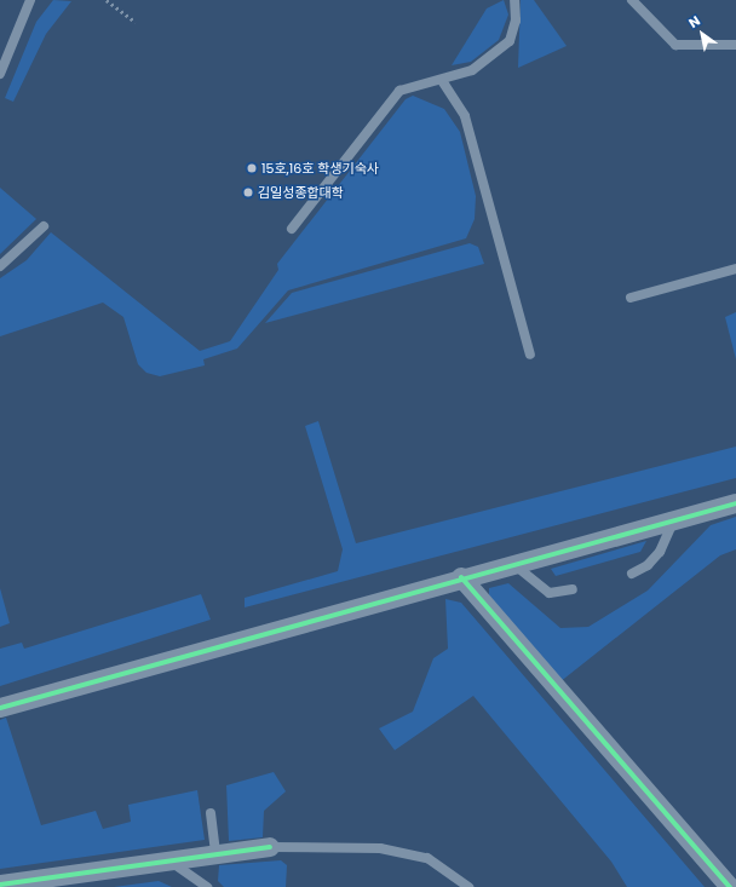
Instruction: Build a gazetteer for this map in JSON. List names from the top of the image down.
{
  "places": ["15호,16호 학생기숙사", "김일성종합대학"],
  "north": "top left"
}
